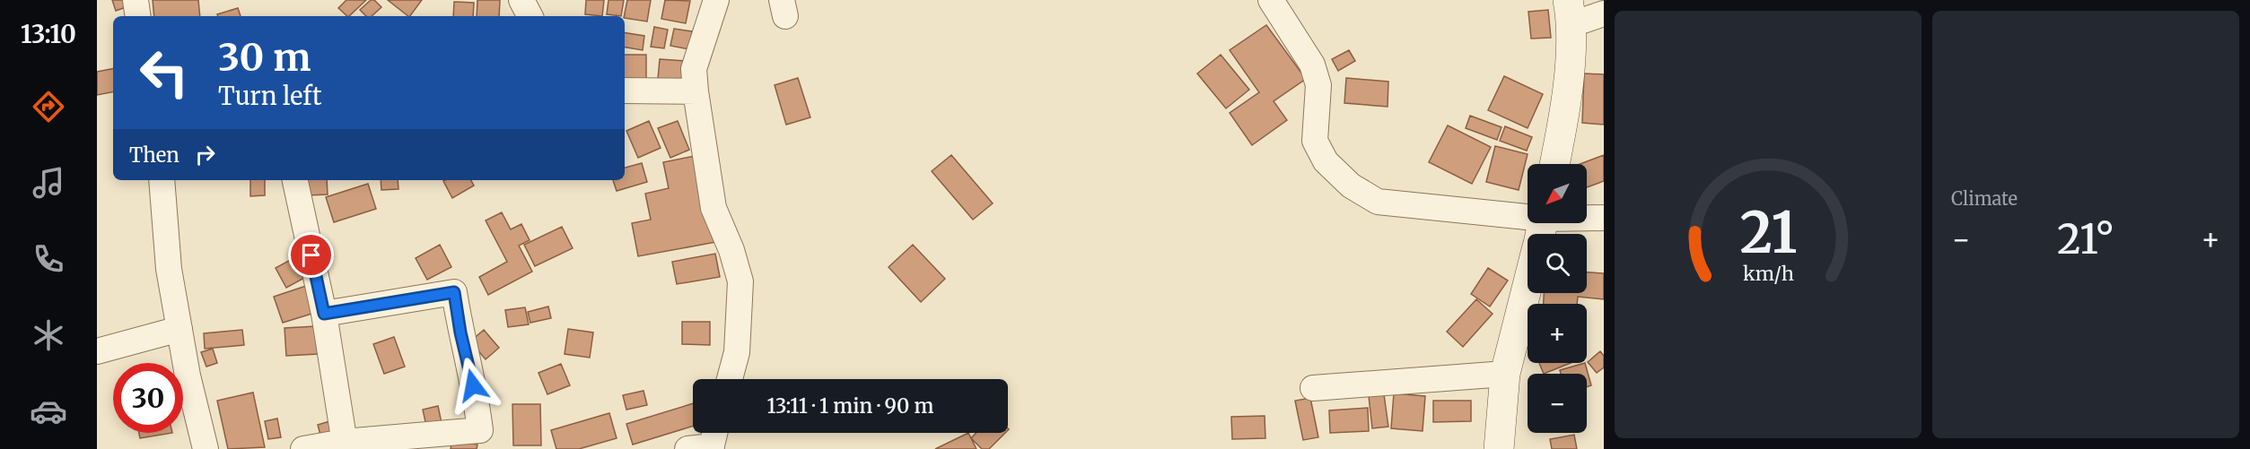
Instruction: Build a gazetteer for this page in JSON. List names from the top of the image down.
{
  "north": "bottom left",
  "page": {
    "tabs": "13:10",
    "tile": "Climate",
    "turn": ["30 m", "Turn left"],
    "then": "Then",
    "map_buttons": ["+", "−"],
    "heat": ["−", "21°", "+"],
    "limit": "30",
    "trip": "13:11 · 1 min · 90 m",
    "gauge": ["21", "km/h"]
  }
}
